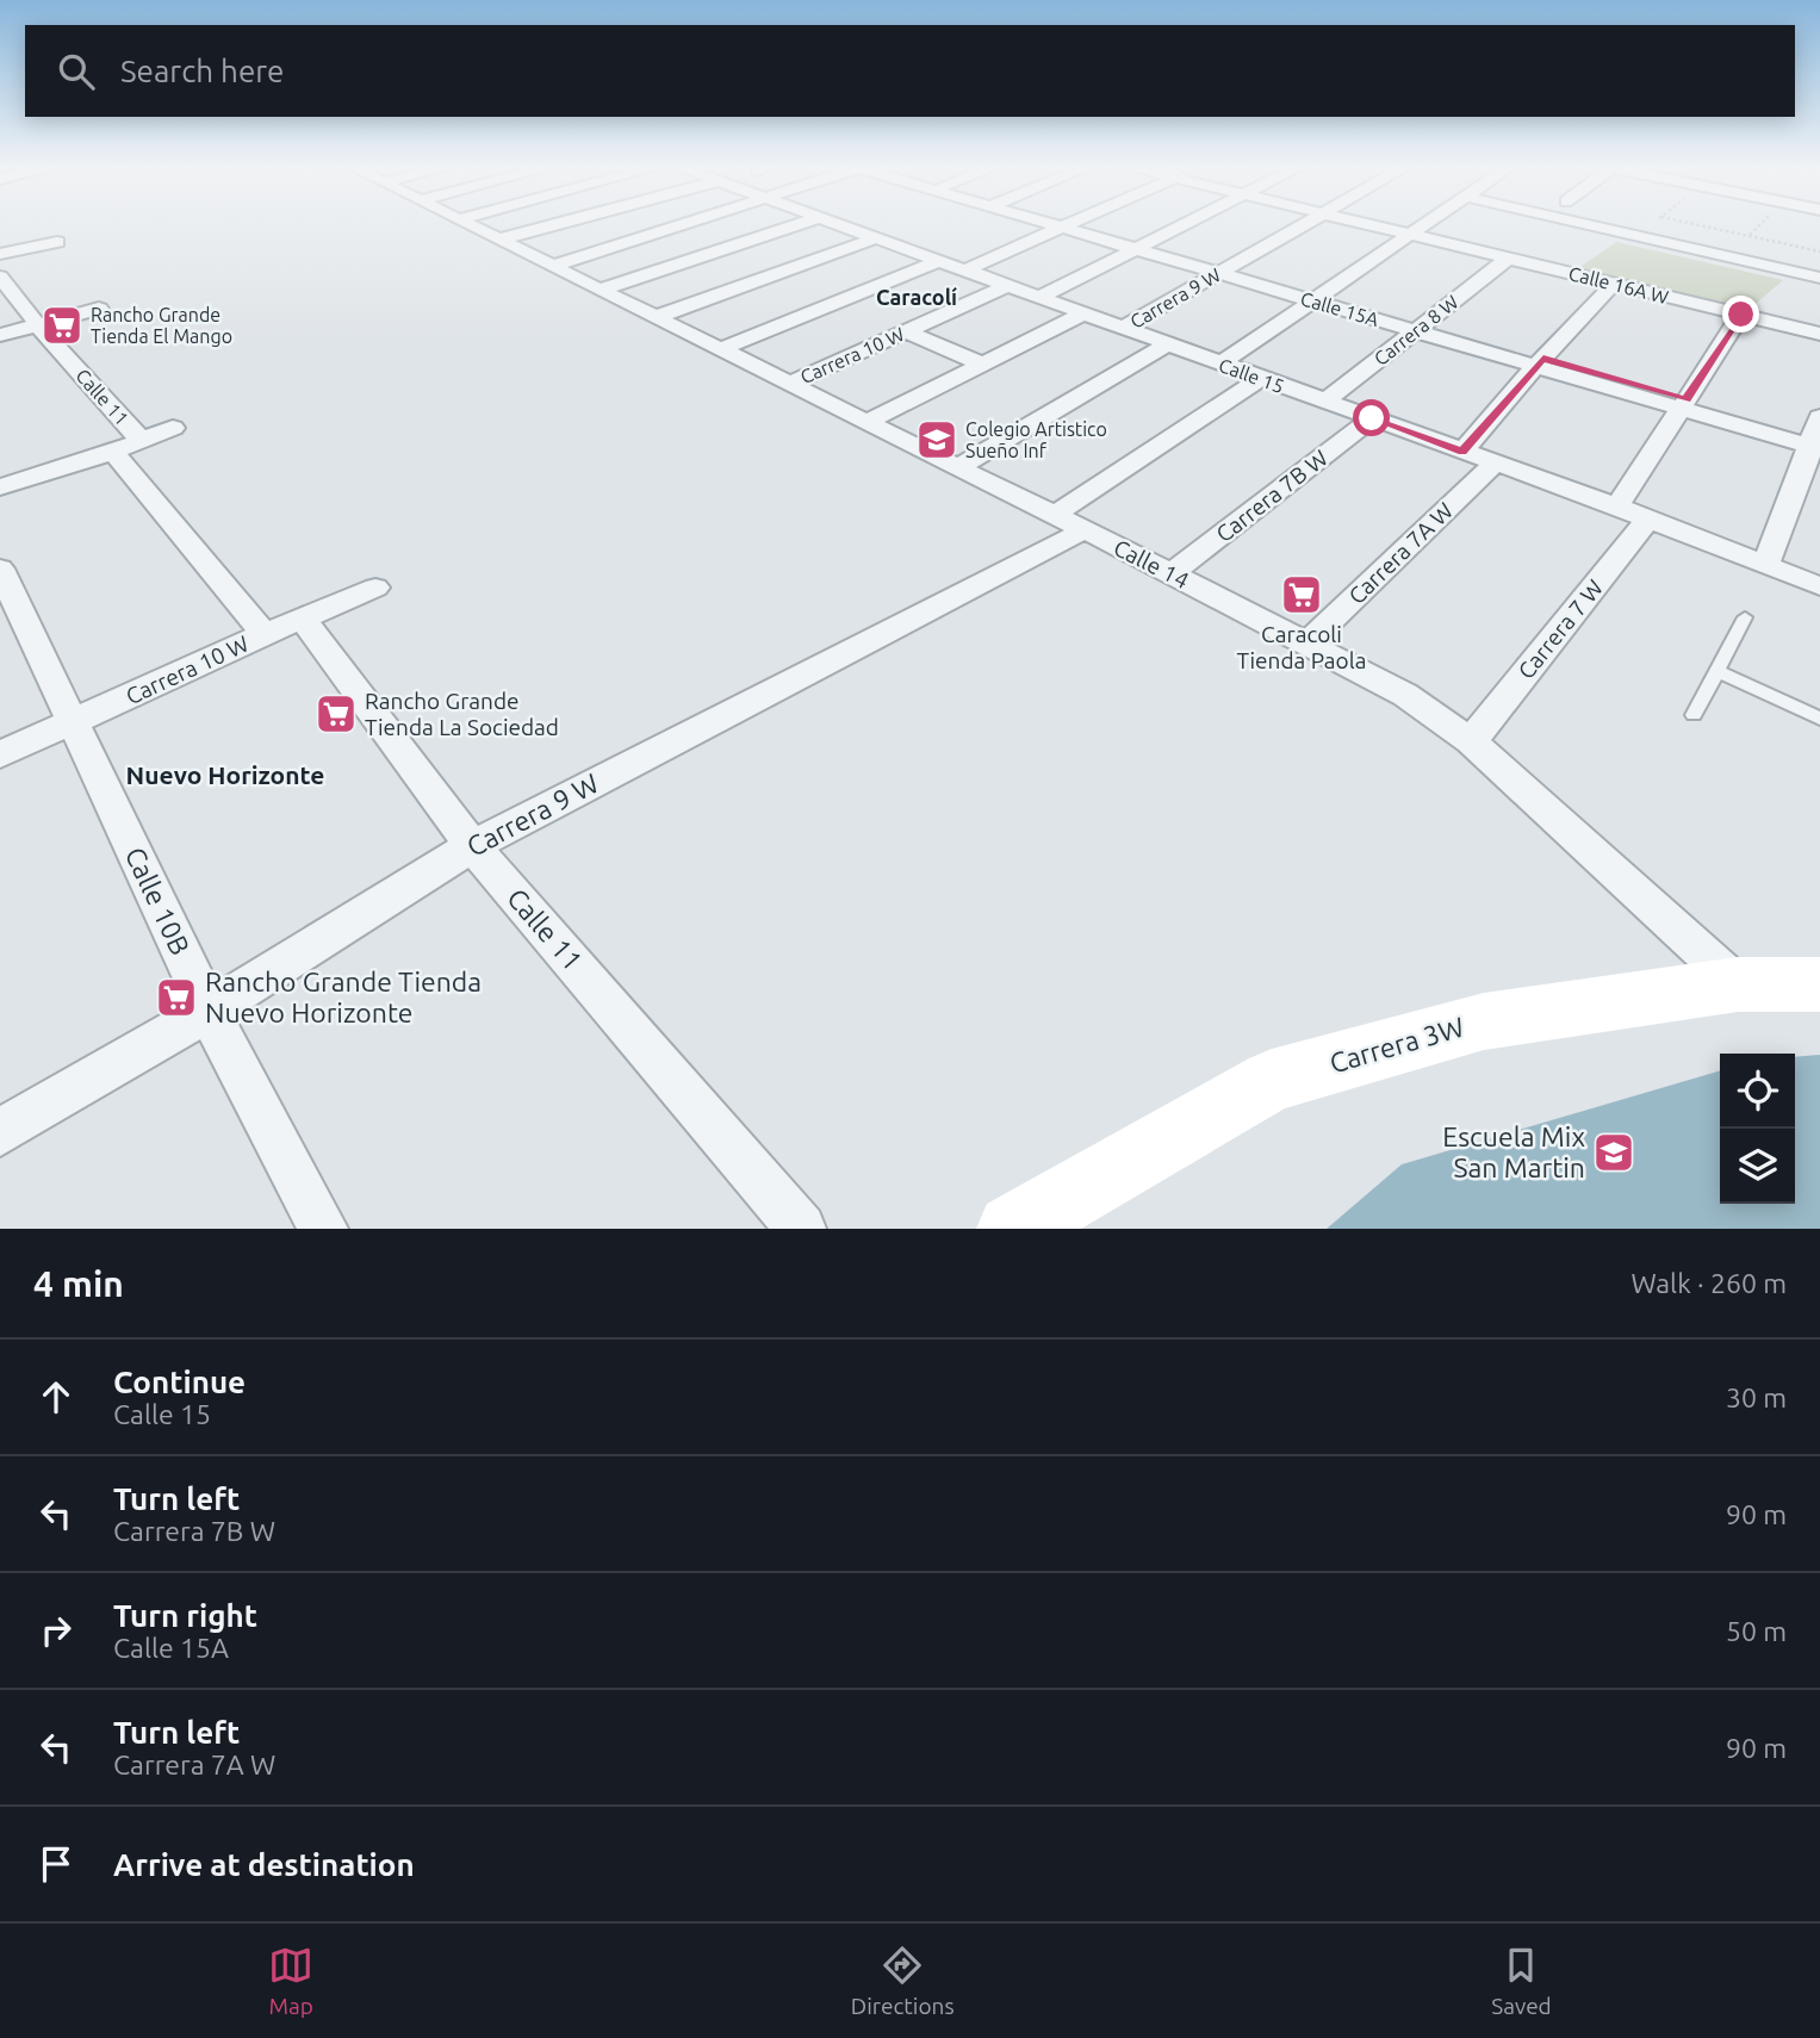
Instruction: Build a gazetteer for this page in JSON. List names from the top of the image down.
{
  "streets": {
    "street": [
      "Calle 16A W",
      "Carrera 9 W",
      "Calle 15A",
      "Carrera 8 W",
      "Carrera 10 W",
      "Calle 15",
      "Calle 11",
      "Carrera 7B W",
      "Carrera 7A W",
      "Calle 14",
      "Carrera 7 W",
      "Calle 10B",
      "Carrera 3W"
    ]
  },
  "crossings": [
    ["Calle 16A W", "Carrera 8 W"],
    ["Carrera 9 W", "Calle 15A"],
    ["Carrera 9 W", "Calle 15"],
    ["Carrera 9 W", "Calle 11"],
    ["Carrera 9 W", "Calle 14"],
    ["Carrera 9 W", "Calle 10B"],
    ["Calle 15A", "Carrera 8 W"],
    ["Carrera 8 W", "Calle 15"],
    ["Carrera 10 W", "Calle 15"],
    ["Carrera 10 W", "Calle 11"],
    ["Carrera 10 W", "Calle 14"],
    ["Carrera 10 W", "Calle 10B"],
    ["Calle 15", "Carrera 7B W"],
    ["Calle 15", "Carrera 7A W"],
    ["Calle 15", "Carrera 7 W"],
    ["Carrera 7B W", "Calle 14"],
    ["Carrera 7A W", "Calle 14"],
    ["Calle 14", "Carrera 7 W"],
    ["Calle 14", "Carrera 3W"]
  ],
  "districts": ["Caracolí", "Nuevo Horizonte"],
  "places": {
    "supermarket": [
      "Rancho Grande Tienda El Mango",
      "Caracoli Tienda Paola",
      "Rancho Grande Tienda La Sociedad",
      "Rancho Grande Tienda Nuevo Horizonte"
    ],
    "school or university": ["Colegio Artistico Sueño Inf", "Escuela Mix San Martin"]
  },
  "page": {
    "search": "Search here",
    "heading": ["4 min", "Walk · 260 m"],
    "list": [
      ["Continue", "Calle 15", "30 m"],
      ["Turn left", "Carrera 7B W", "90 m"],
      ["Turn right", "Calle 15A", "50 m"],
      ["Turn left", "Carrera 7A W", "90 m"],
      "Arrive at destination"
    ],
    "nav": ["Map", "Directions", "Saved"]
  }
}
